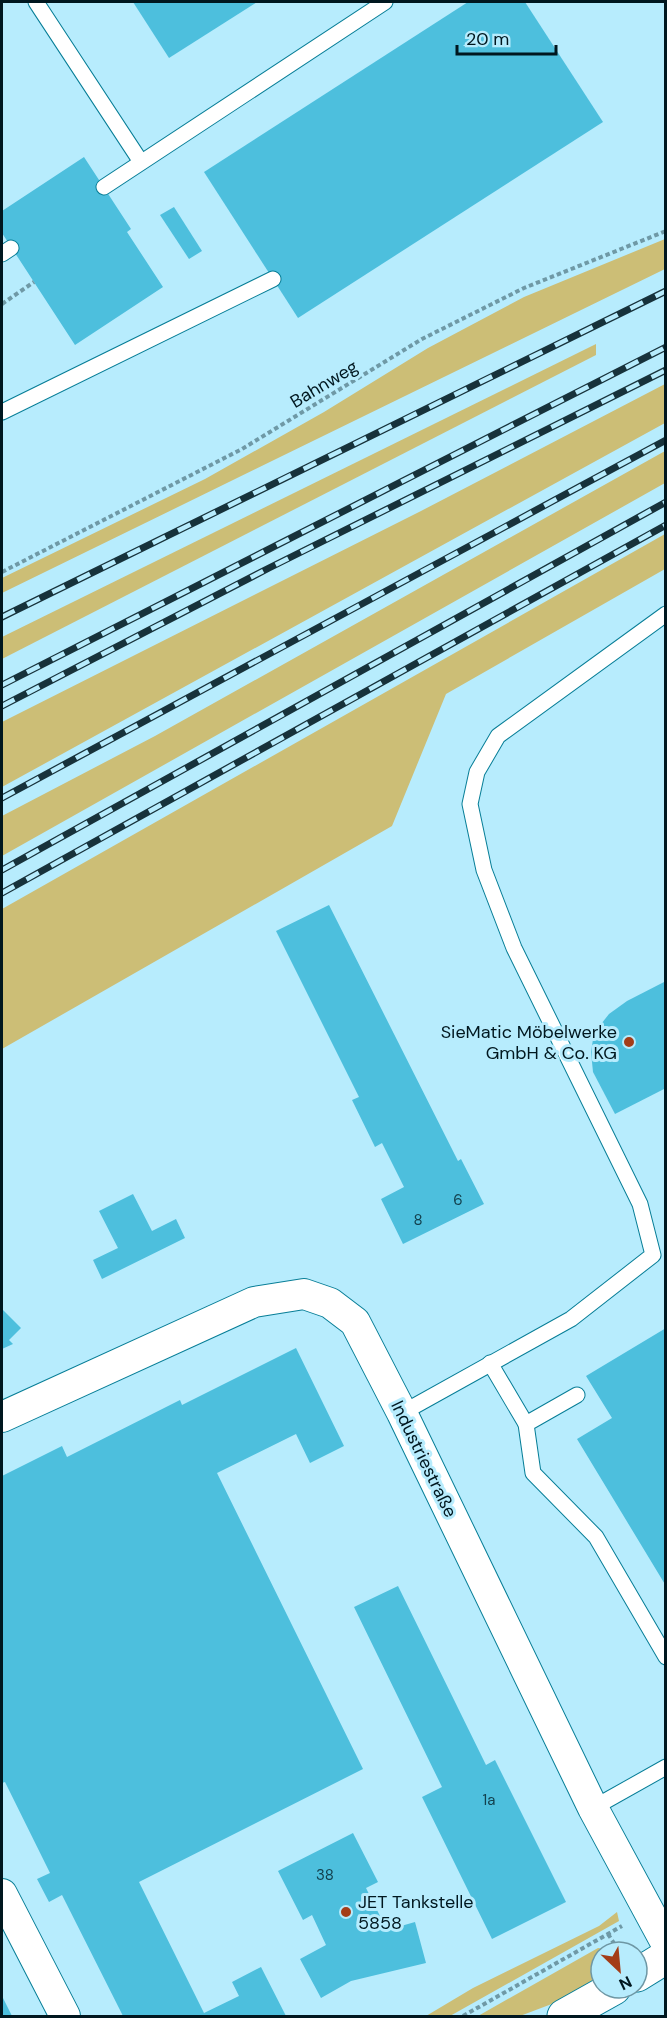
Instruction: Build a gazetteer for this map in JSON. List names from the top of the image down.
{
  "streets": {
    "street": ["Industriestraße"],
    "path": ["Bahnweg"]
  },
  "places": ["SieMatic Möbelwerke GmbH & Co. KG", "JET Tankstelle 5858"],
  "house_numbers": [
    "6",
    "8",
    "1a",
    "38"
  ],
  "scale_bar": "20 m",
  "north": "bottom right"
}
